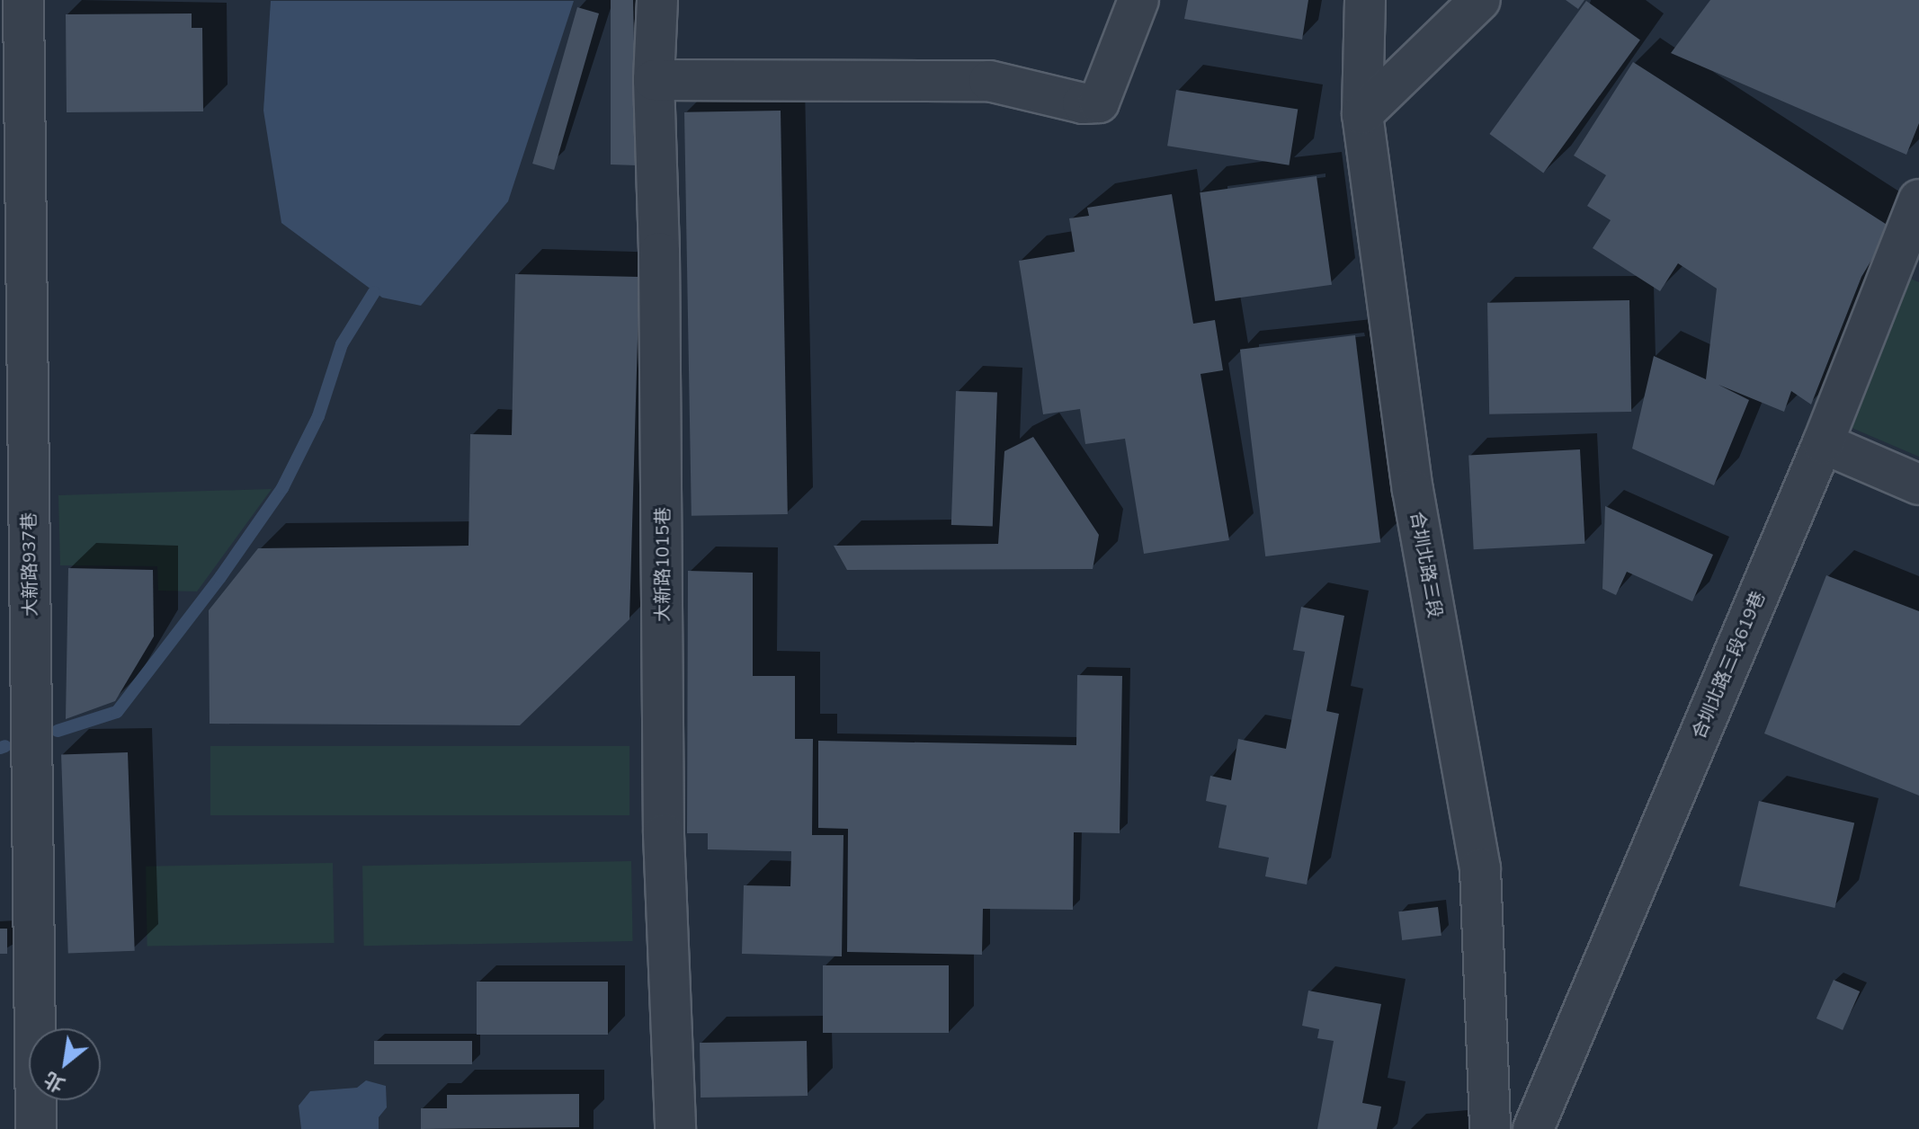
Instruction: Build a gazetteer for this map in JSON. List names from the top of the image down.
{
  "streets": {
    "street": [
      "大新路937巷",
      "大新路1015巷",
      "合圳北路三段",
      "合圳北路三段619巷"
    ]
  },
  "north": "bottom left"
}
